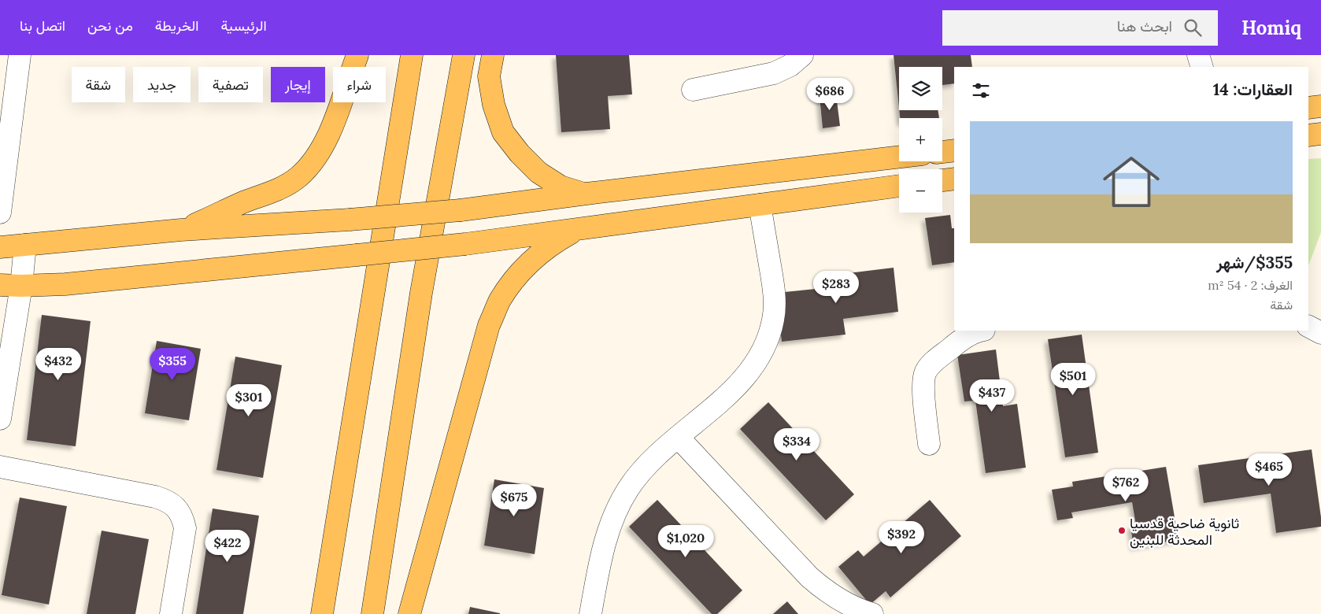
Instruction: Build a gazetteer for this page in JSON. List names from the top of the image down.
{
  "places": ["ثانوية ضاحية قدسيا المحدثة للبنين"],
  "page": {
    "header": "Homiq",
    "search": "ابحث هنا",
    "nav": [
      "الرئيسية",
      "الخريطة",
      "من نحن",
      "اتصل بنا"
    ],
    "map_buttons": ["+", "−"],
    "chip": [
      "شراء",
      "إيجار",
      "تصفية",
      "جديد",
      "شقة"
    ],
    "heading": "العقارات: 14",
    "price": [
      "$686",
      "$283",
      "$432",
      "$355",
      "$501",
      "$437",
      "$301",
      "$334",
      "$465",
      "$762",
      "$675",
      "$392",
      "$1,020",
      "$422"
    ],
    "list": [
      {
        "name": "$355/شهر",
        "note": "الغرف: 2 · 54 m² · شقة"
      }
    ]
  }
}
